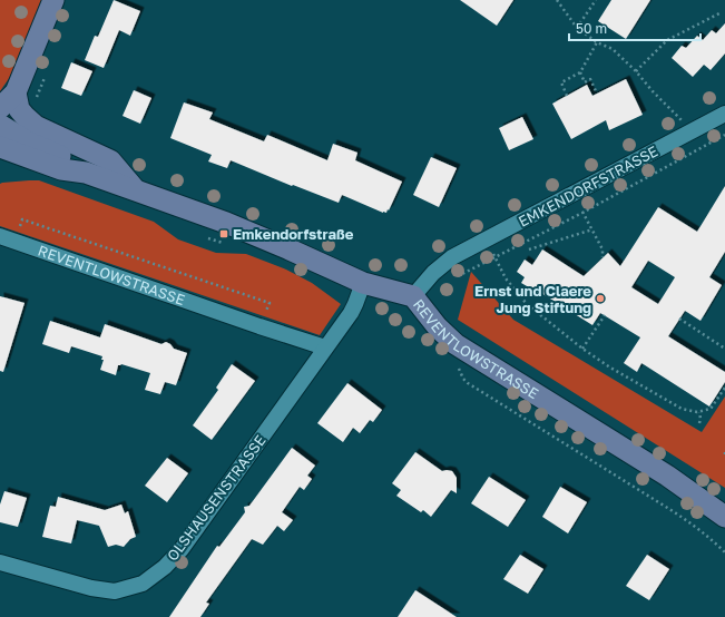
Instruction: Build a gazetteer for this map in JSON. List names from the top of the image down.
{
  "streets": {
    "street": ["EMKENDORFSTRASSE", "REVENTLOWSTRASSE", "OLSHAUSENSTRASSE"]
  },
  "crossings": [
    ["EMKENDORFSTRASSE", "REVENTLOWSTRASSE"],
    ["REVENTLOWSTRASSE", "OLSHAUSENSTRASSE"]
  ],
  "places": {
    "transit": ["Emkendorfstraße"],
    "other": ["Ernst und Claere Jung Stiftung"]
  },
  "scale_bar": "50 m"
}
